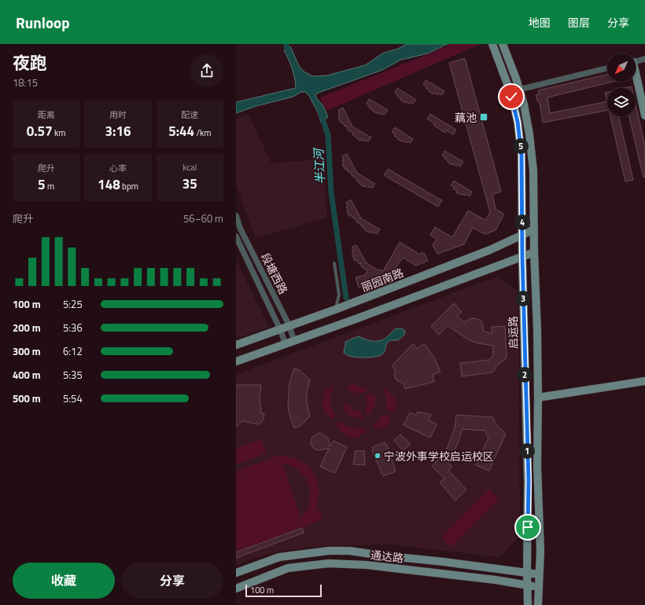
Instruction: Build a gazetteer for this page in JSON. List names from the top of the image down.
{
  "streets": {
    "main road": ["丽园南路", "启运路", "通达路"],
    "street": ["段塘西路"]
  },
  "crossings": [
    ["段塘西路", "丽园南路"],
    ["丽园南路", "启运路"],
    ["启运路", "通达路"]
  ],
  "water": ["半江河"],
  "places": {
    "transit": ["藕池"],
    "other": ["宁波外事学校启运校区"]
  },
  "scale_bar": "100 m",
  "north": "bottom left",
  "page": {
    "header": "Runloop",
    "nav": ["地图", "图层", "分享"],
    "heading": ["夜跑", "18:15"],
    "stats": [
      ["距离", "0.57 km"],
      ["用时", "3:16"],
      ["配速", "5:44 /km"],
      ["爬升", "5 m"],
      ["心率", "148 bpm"],
      ["kcal", "35"]
    ],
    "pins": [
      "5",
      "4",
      "3",
      "2",
      "1"
    ],
    "chart": ["爬升", "56–60 m"],
    "list": [
      {
        "name": "100 m",
        "note": "5:25"
      },
      {
        "name": "200 m",
        "note": "5:36"
      },
      {
        "name": "300 m",
        "note": "6:12"
      },
      {
        "name": "400 m",
        "note": "5:35"
      },
      {
        "name": "500 m",
        "note": "5:54"
      }
    ],
    "buttons": ["收藏", "分享"],
    "scale": "100 m"
  }
}
